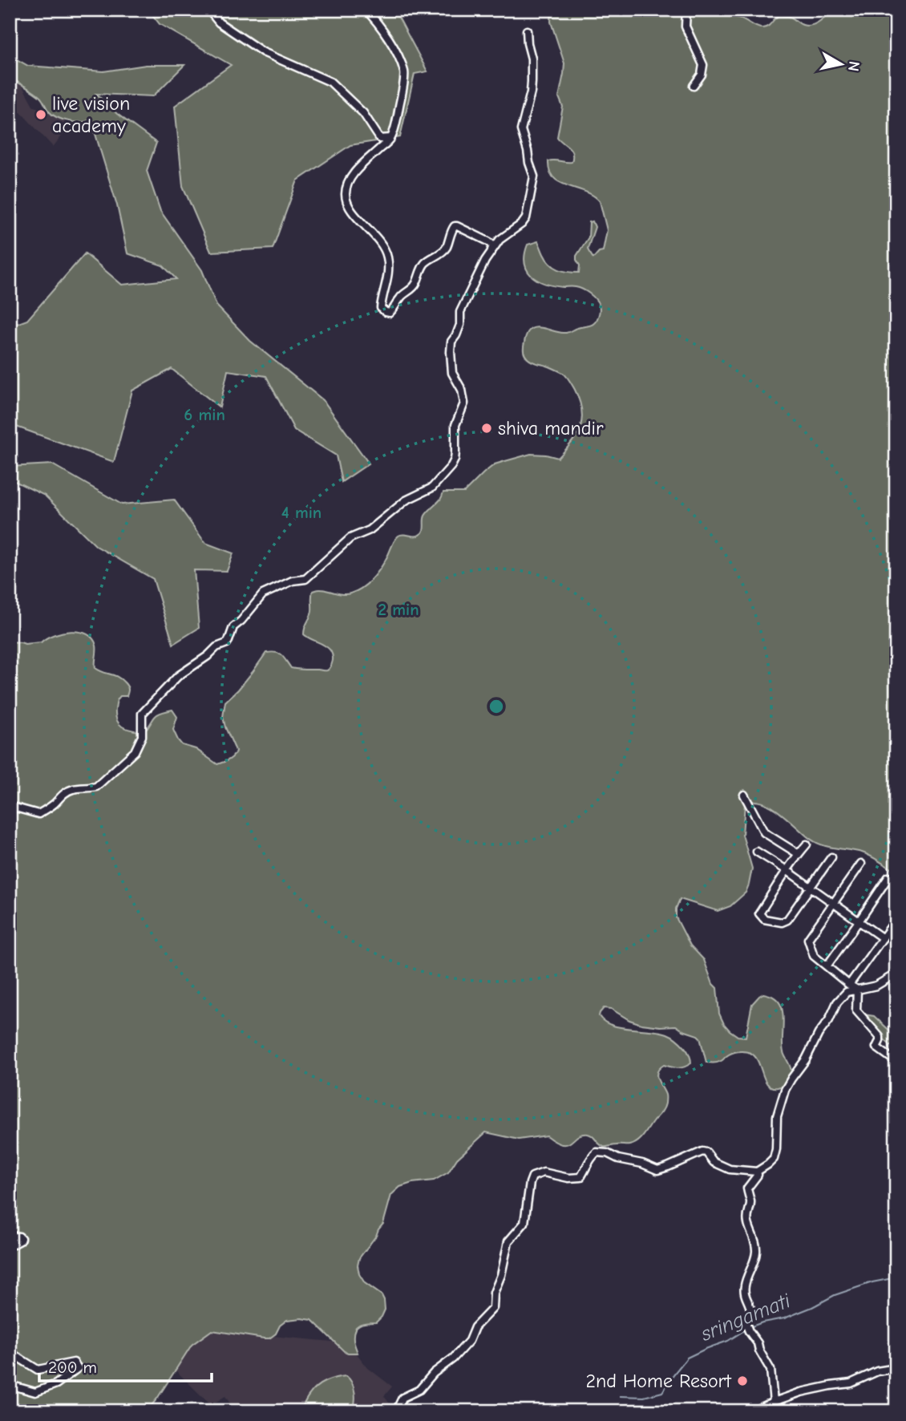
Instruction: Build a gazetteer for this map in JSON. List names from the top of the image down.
{
  "water": ["sringamati"],
  "places": ["live vision academy", "shiva mandir", "2nd Home Resort"],
  "scale_bar": "200 m",
  "north": "right",
  "rings": ["6 min", "4 min", "2 min"]
}
